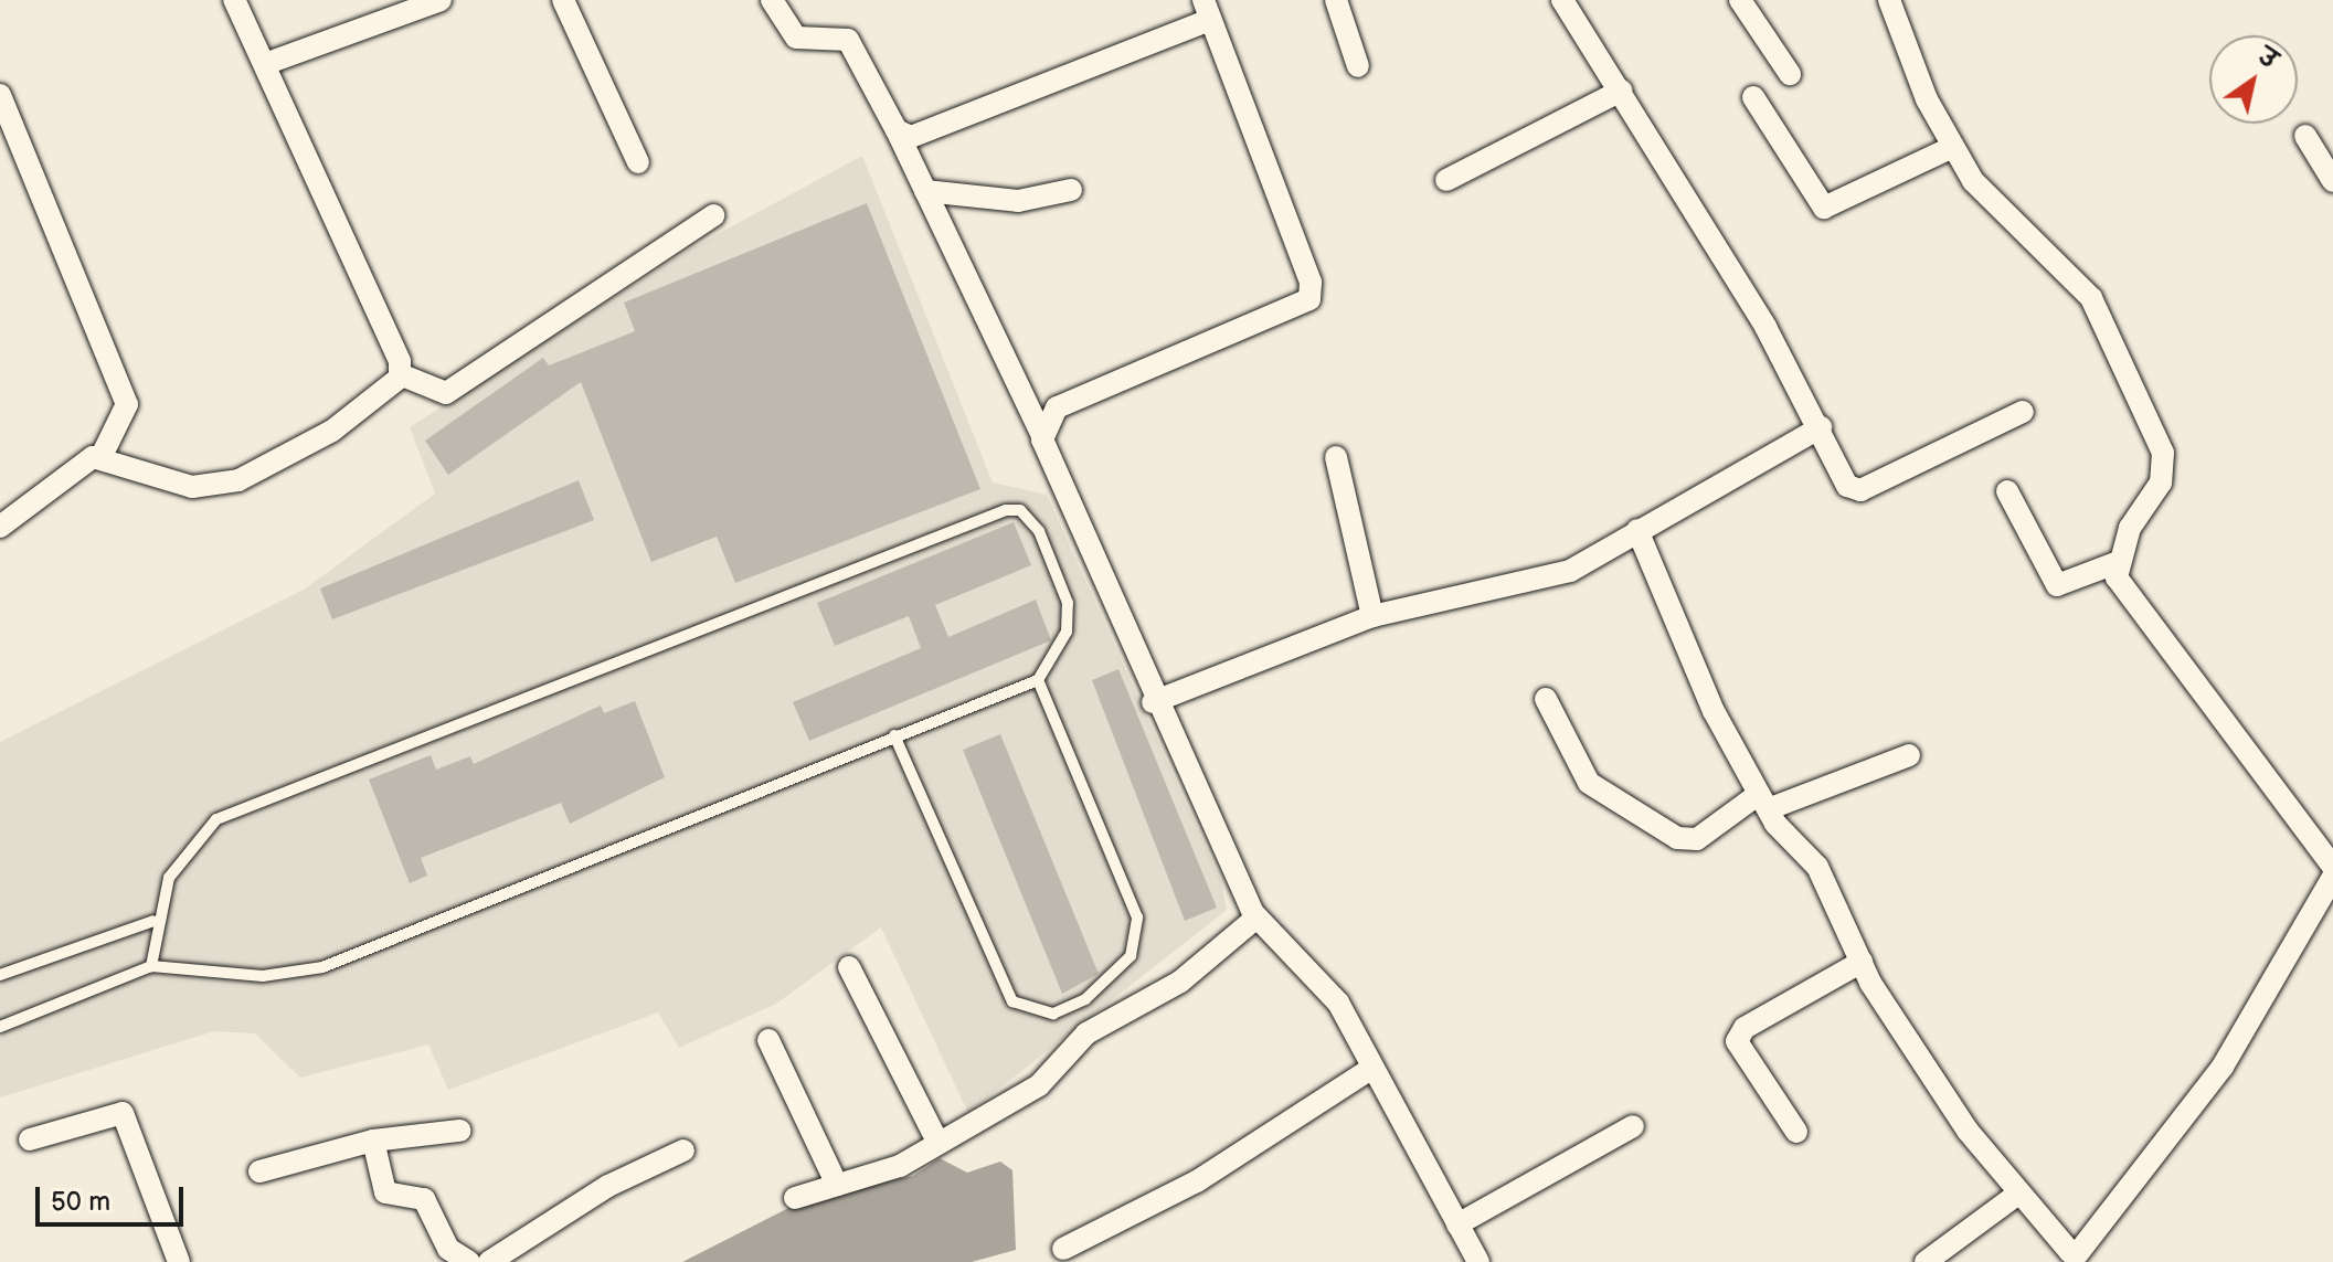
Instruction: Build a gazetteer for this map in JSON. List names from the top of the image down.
{
  "scale_bar": "50 m",
  "north": "top right"
}
